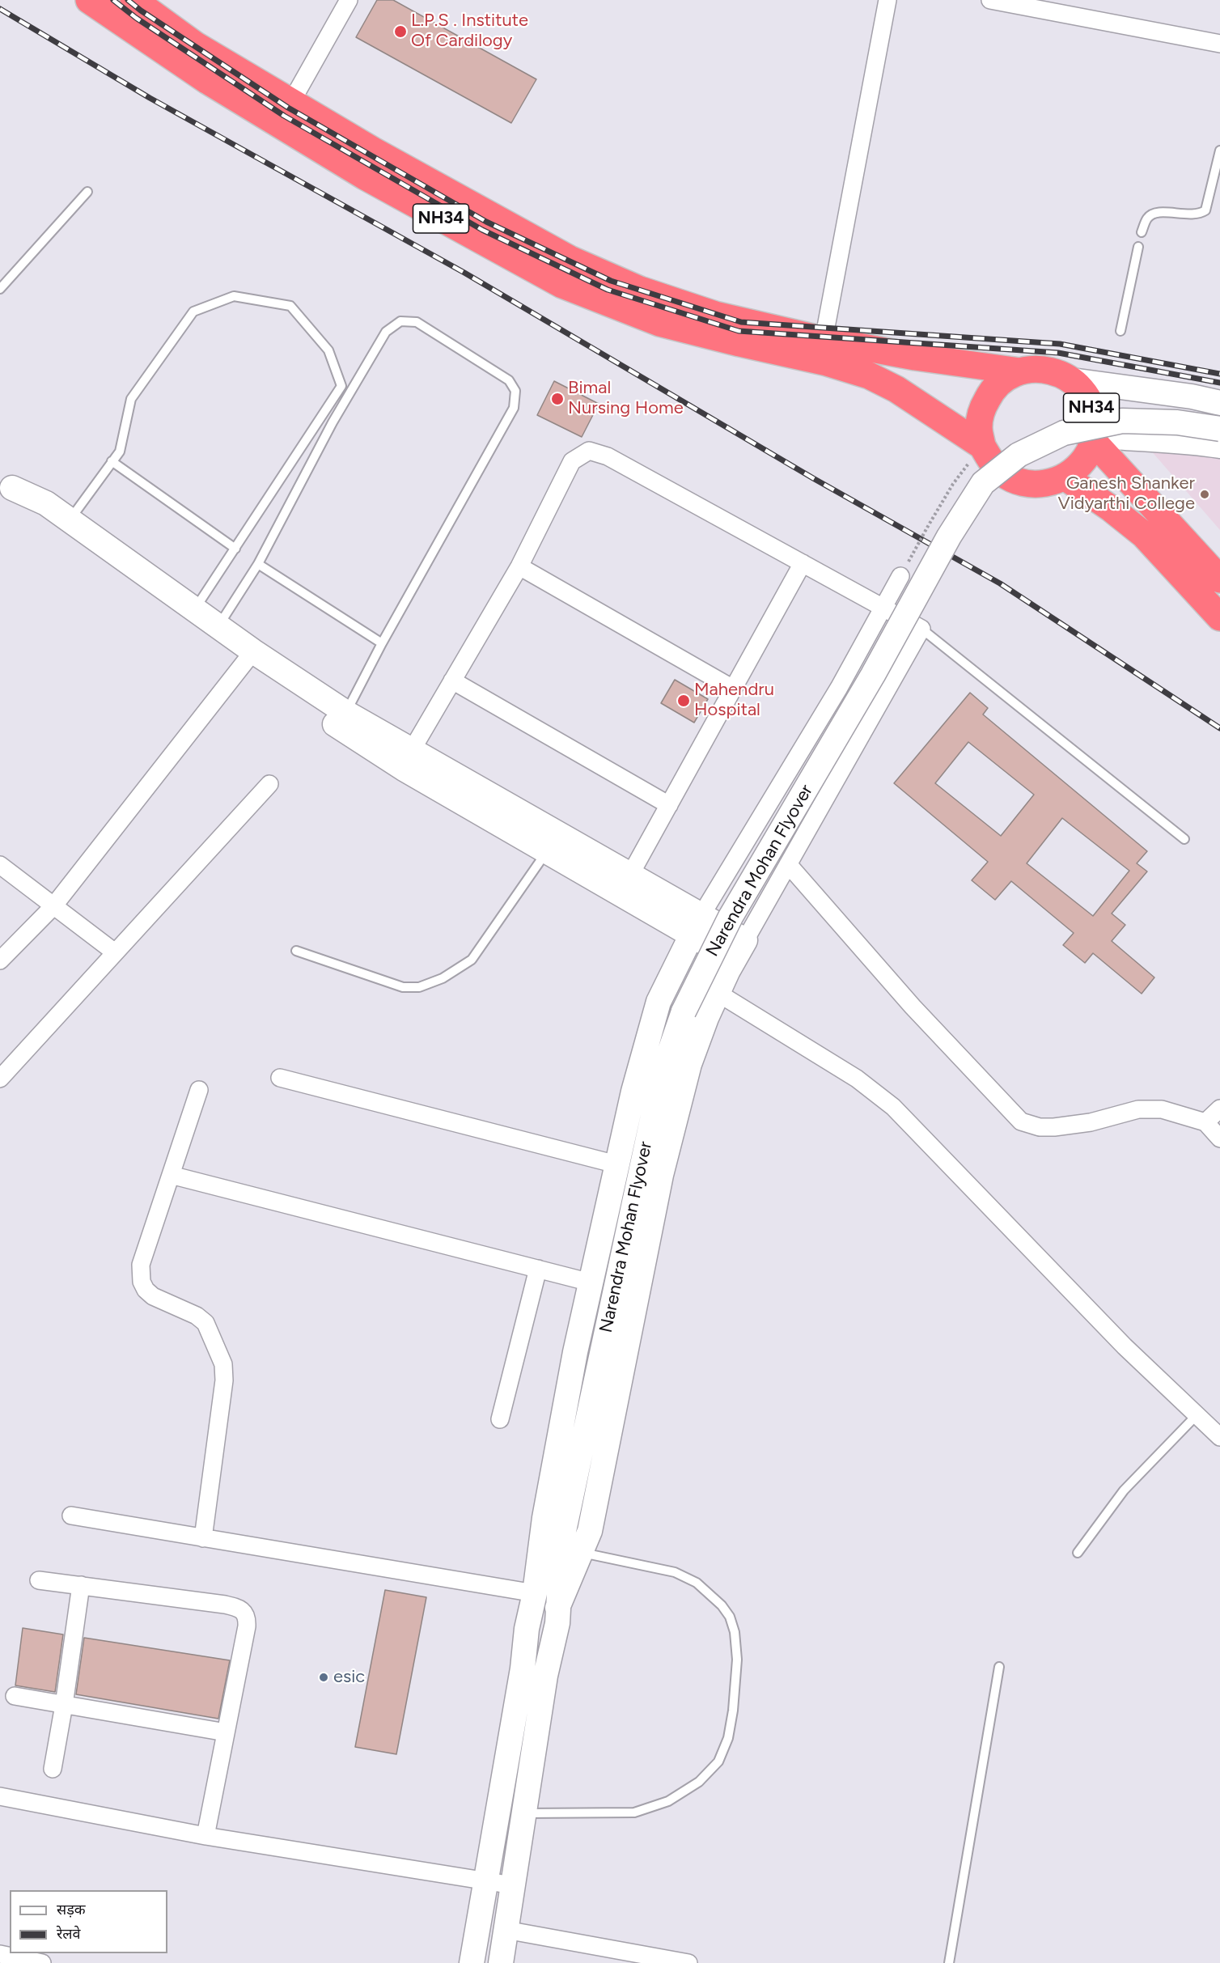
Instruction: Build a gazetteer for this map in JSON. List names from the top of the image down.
{
  "streets": {
    "highway": ["NH34"],
    "street": ["Narendra Mohan Flyover"]
  },
  "places": [
    "L.P.S . Institute Of Cardilogy",
    "Bimal Nursing Home",
    "Ganesh Shanker Vidyarthi College",
    "Mahendru Hospital",
    "esic"
  ],
  "legend": ["सड़क", "रेलवे"]
}
